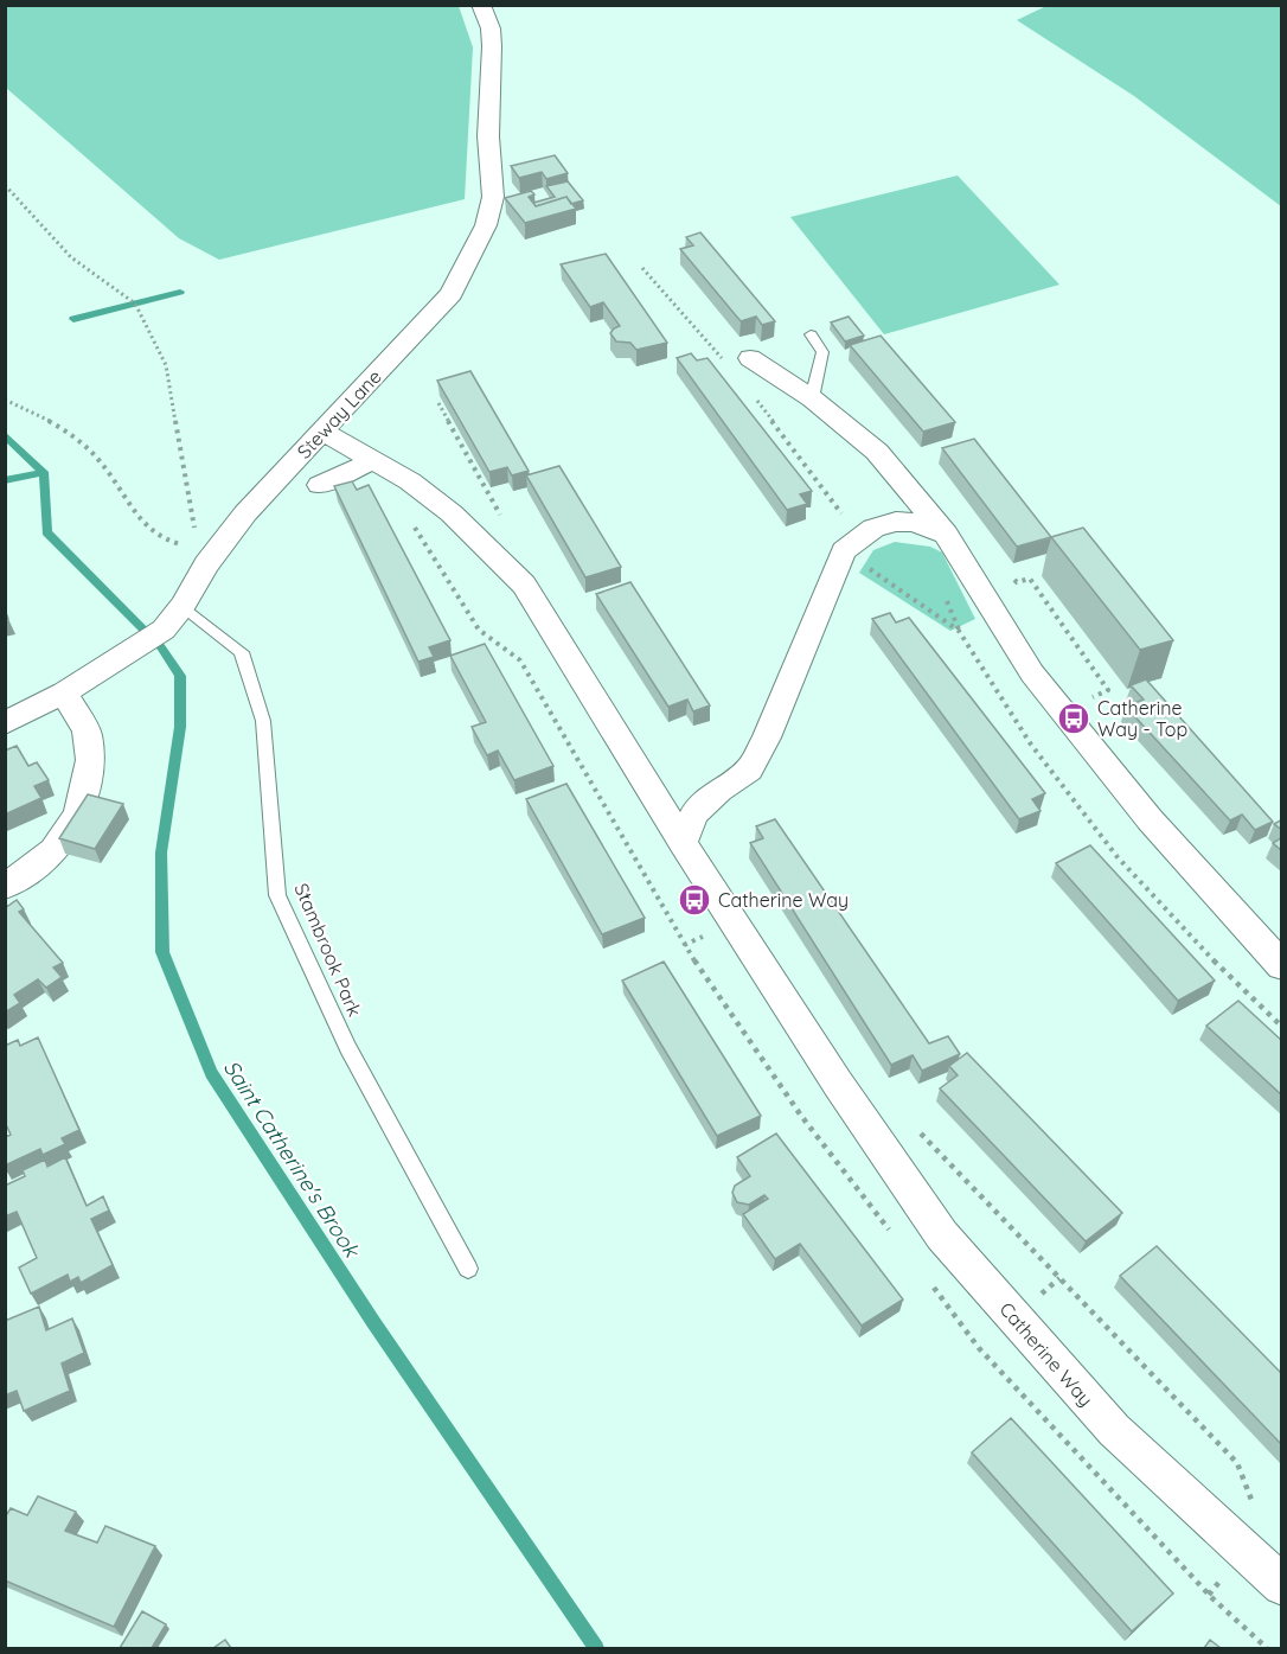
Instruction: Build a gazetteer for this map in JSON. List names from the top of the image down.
{
  "streets": {
    "street": ["Steway Lane", "Catherine Way"],
    "lane": ["Stambrook Park"]
  },
  "crossings": [
    ["Steway Lane", "Stambrook Park"],
    ["Steway Lane", "Catherine Way"]
  ],
  "water": ["Saint Catherine's Brook"],
  "places": {
    "bus stop": ["Catherine Way - Top", "Catherine Way"]
  }
}
